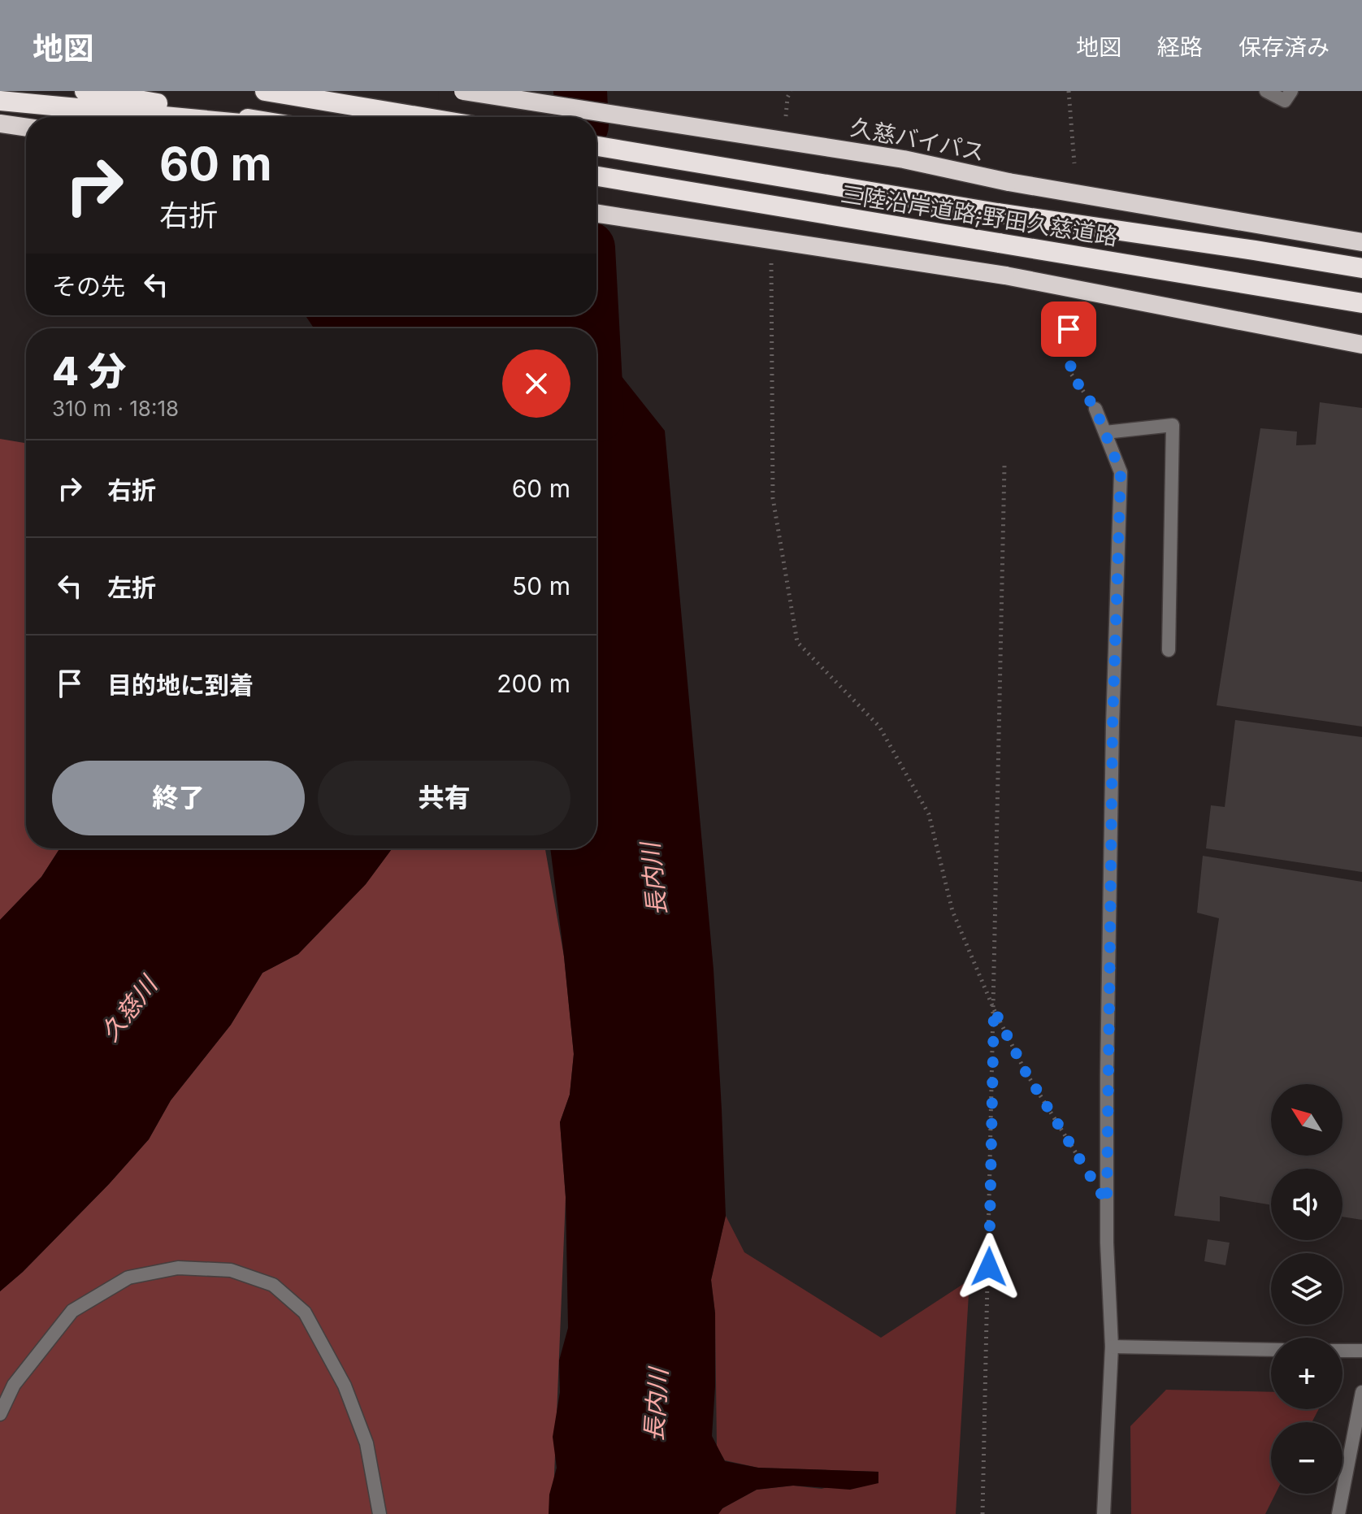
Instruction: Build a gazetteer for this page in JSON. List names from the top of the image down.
{
  "streets": {
    "highway": ["久慈バイパス", "三陸沿岸道路;野田久慈道路"]
  },
  "water": ["長内川", "久慈川"],
  "north": "top left",
  "page": {
    "header": "地図",
    "nav": ["地図", "経路", "保存済み"],
    "turn": ["60 m", "右折"],
    "then": "その先",
    "heading": ["4 分", "310 m · 18:18"],
    "list": [
      {
        "name": "右折",
        "value": "60 m"
      },
      {
        "name": "左折",
        "value": "50 m"
      },
      {
        "name": "目的地に到着",
        "value": "200 m"
      }
    ],
    "buttons": ["終了", "共有"],
    "map_buttons": ["+", "−"]
  }
}
